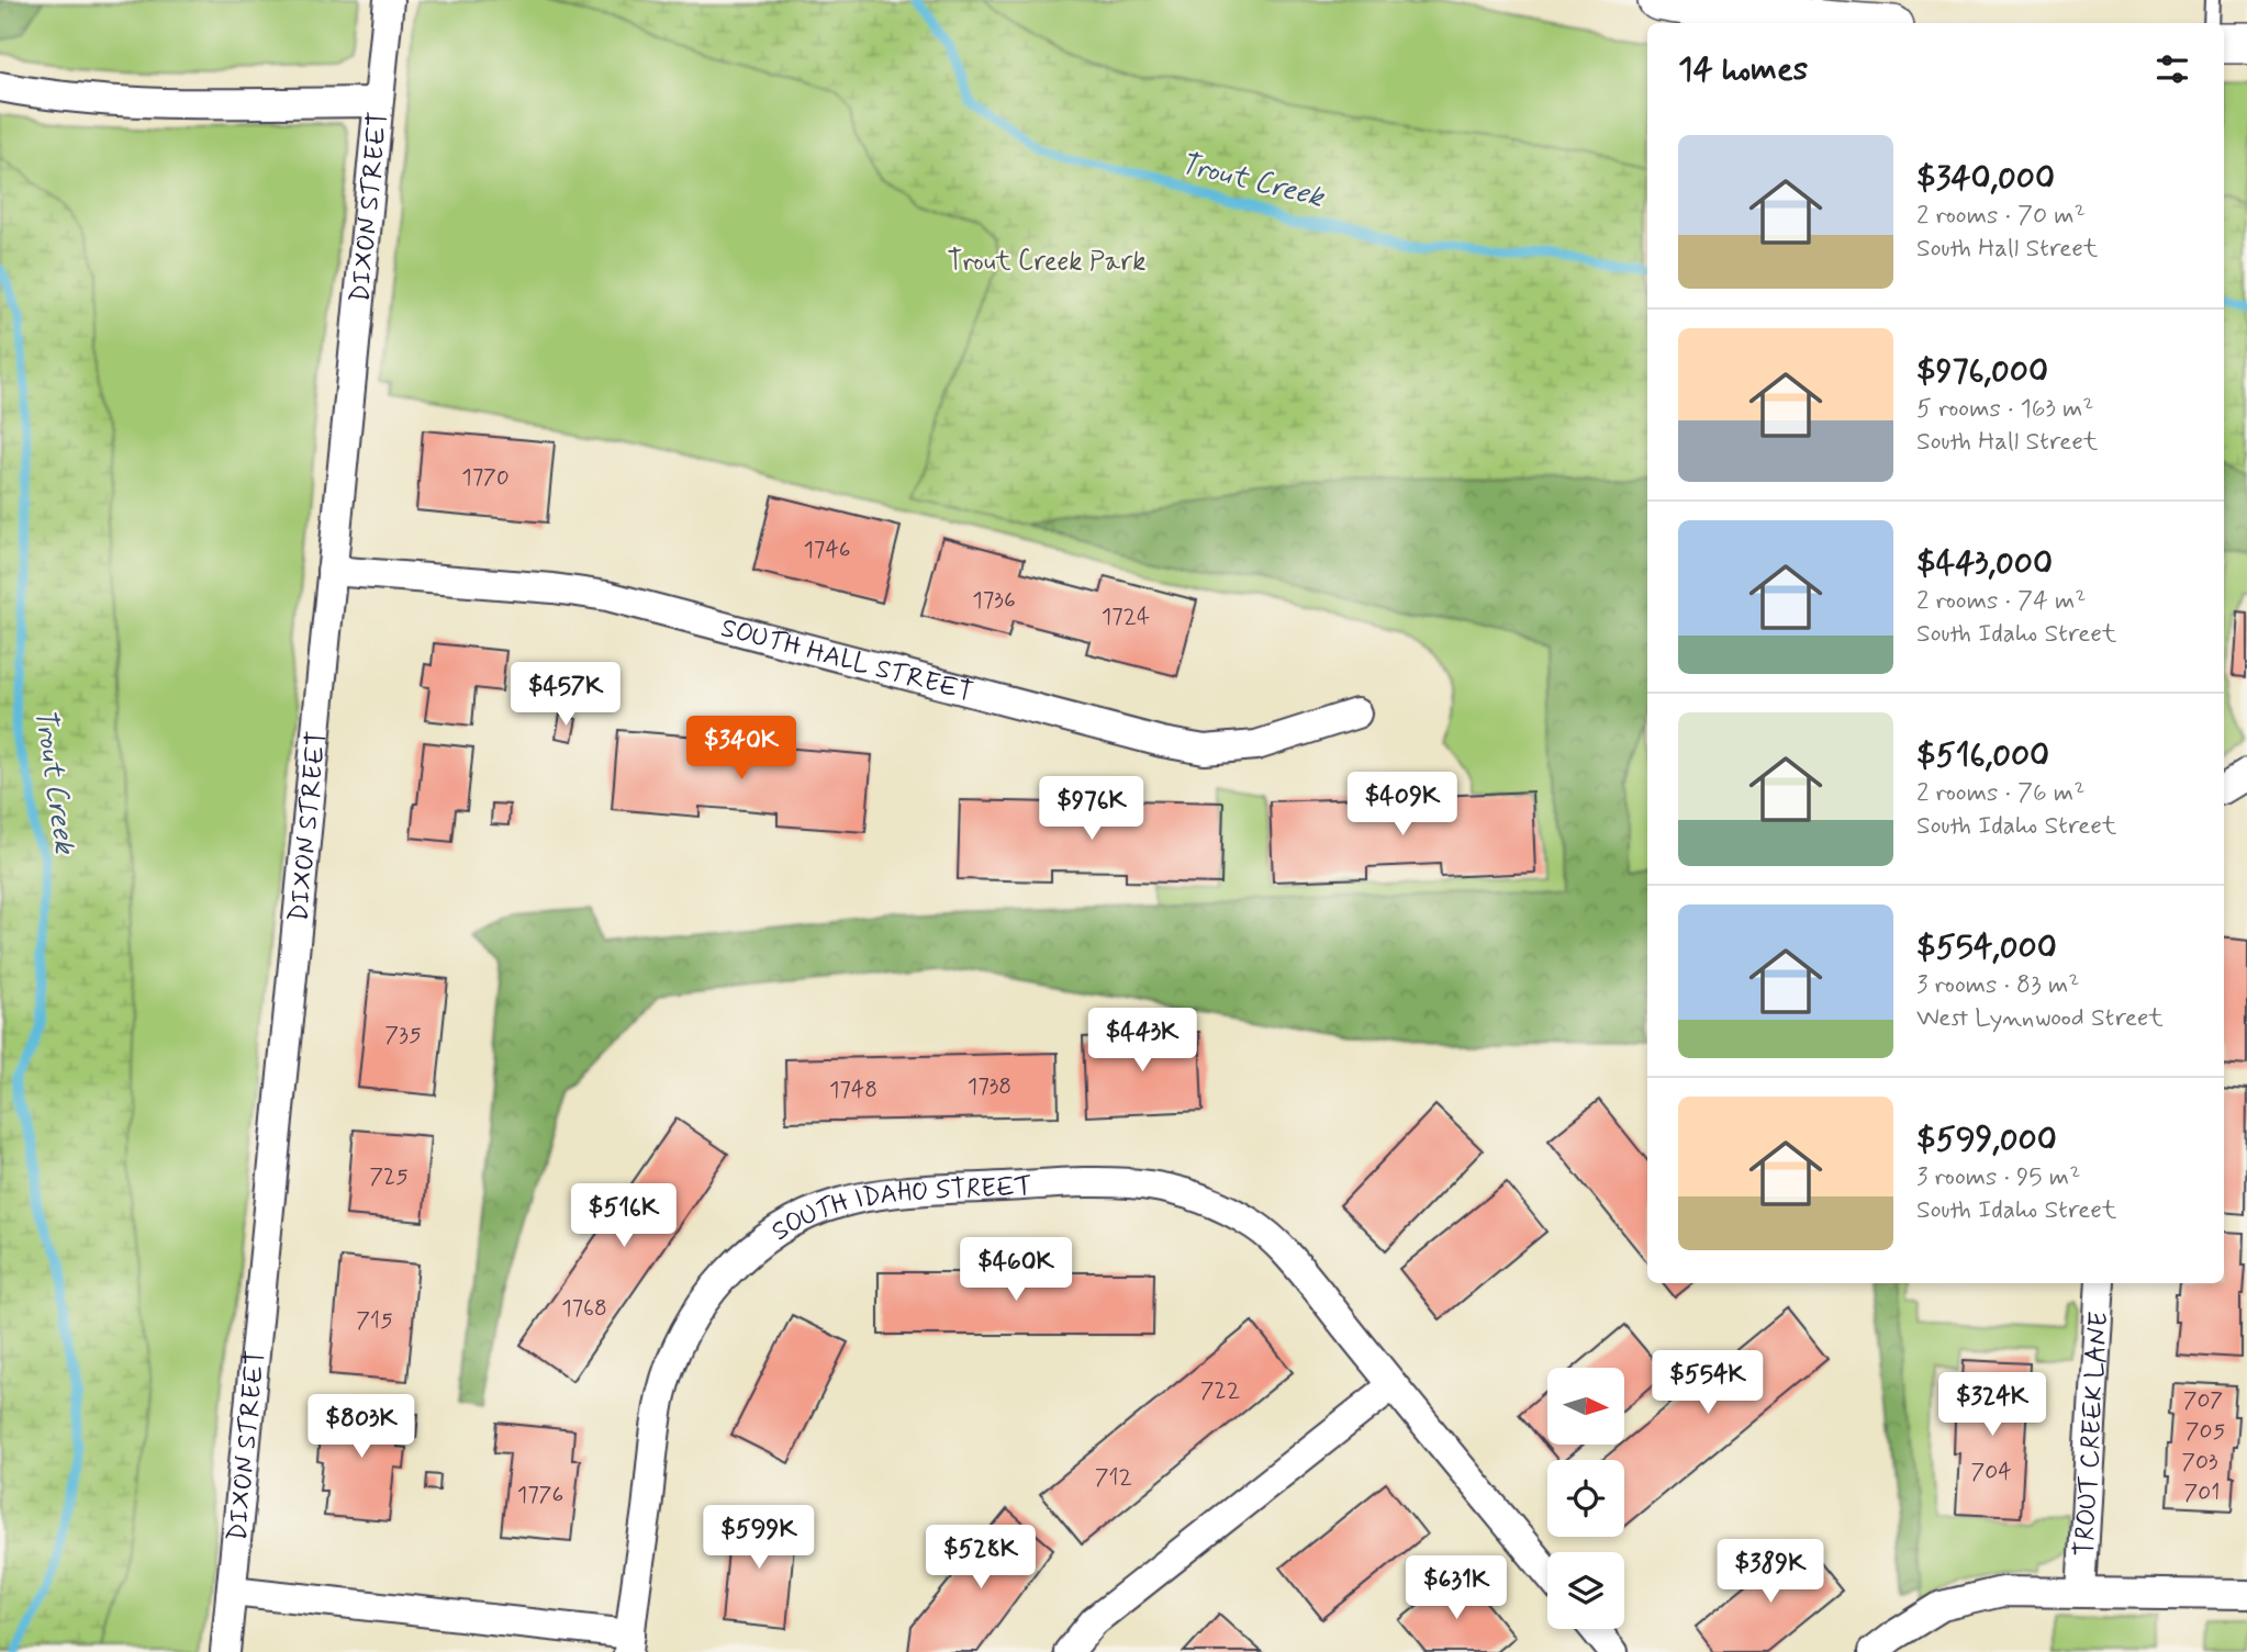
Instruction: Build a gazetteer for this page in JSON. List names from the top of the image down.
{
  "streets": {
    "street": [
      "DIXON STREET",
      "SOUTH HALL STREET",
      "SOUTH IDAHO STREET",
      "TROUT CREEK LANE"
    ]
  },
  "crossings": [
    ["DIXON STREET", "SOUTH HALL STREET"]
  ],
  "water": ["Trout Creek"],
  "parks": ["Trout Creek Park"],
  "house_numbers": [
    "1770",
    "1746",
    "1736",
    "1724",
    "735",
    "1738",
    "1748",
    "725",
    "1768",
    "715",
    "722",
    "707",
    "705",
    "703",
    "704",
    "712",
    "701",
    "1776"
  ],
  "north": "right",
  "page": {
    "heading": "14 homes",
    "list": [
      {
        "name": "$340,000",
        "note": "2 rooms · 70 m² · South Hall Street"
      },
      {
        "name": "$976,000",
        "note": "5 rooms · 163 m² · South Hall Street"
      },
      {
        "name": "$443,000",
        "note": "2 rooms · 74 m² · South Idaho Street"
      },
      {
        "name": "$516,000",
        "note": "2 rooms · 76 m² · South Idaho Street"
      },
      {
        "name": "$554,000",
        "note": "3 rooms · 83 m² · West Lynnwood Street"
      },
      {
        "name": "$599,000",
        "note": "3 rooms · 95 m² · South Idaho Street"
      }
    ],
    "price": [
      "$457K",
      "$340K",
      "$409K",
      "$976K",
      "$443K",
      "$516K",
      "$460K",
      "$554K",
      "$324K",
      "$803K",
      "$599K",
      "$528K",
      "$389K",
      "$631K"
    ]
  }
}
